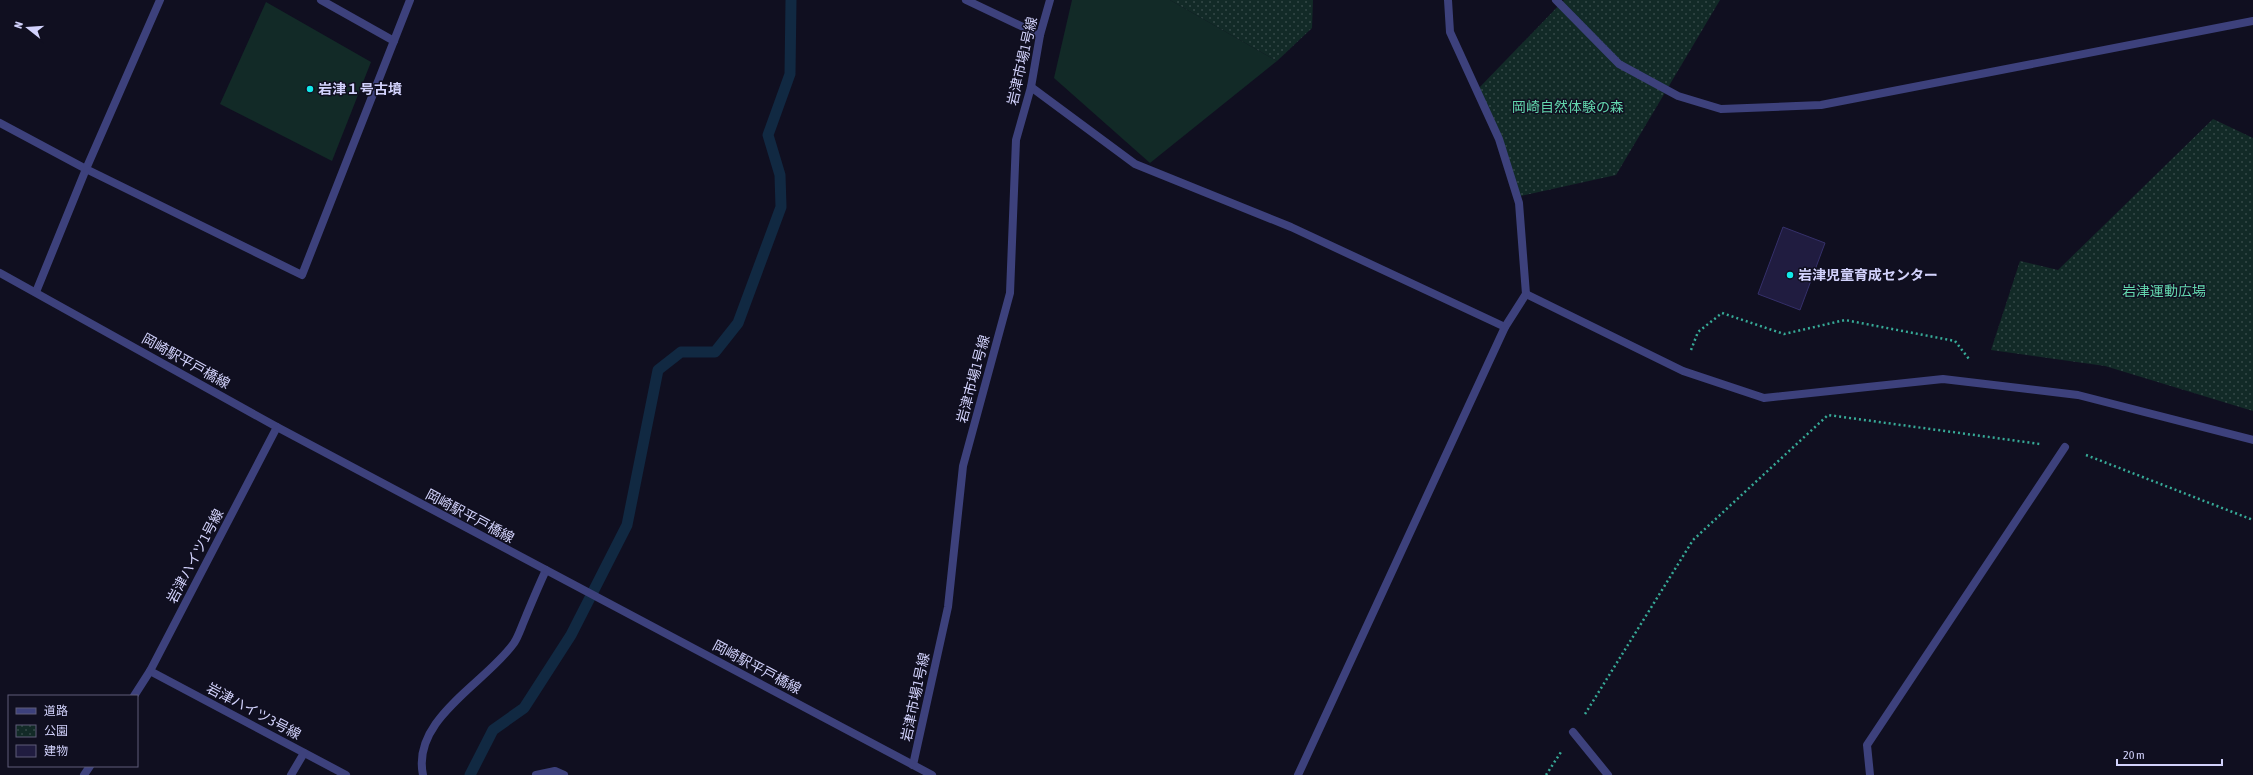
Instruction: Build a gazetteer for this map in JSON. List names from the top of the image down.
{
  "streets": {
    "street": [
      "岩津市場1号線",
      "岡崎駅平戸橋線",
      "岩津ハイツ1号線",
      "岩津ハイツ3号線"
    ]
  },
  "crossings": [
    ["岩津市場1号線", "岡崎駅平戸橋線"],
    ["岡崎駅平戸橋線", "岩津ハイツ1号線"],
    ["岩津ハイツ1号線", "岩津ハイツ3号線"]
  ],
  "parks": ["岡崎自然体験の森", "岩津運動広場"],
  "places": ["岩津１号古墳", "岩津児童育成センター"],
  "legend": ["道路", "公園", "建物"],
  "scale_bar": "20 m",
  "north": "left"
}
